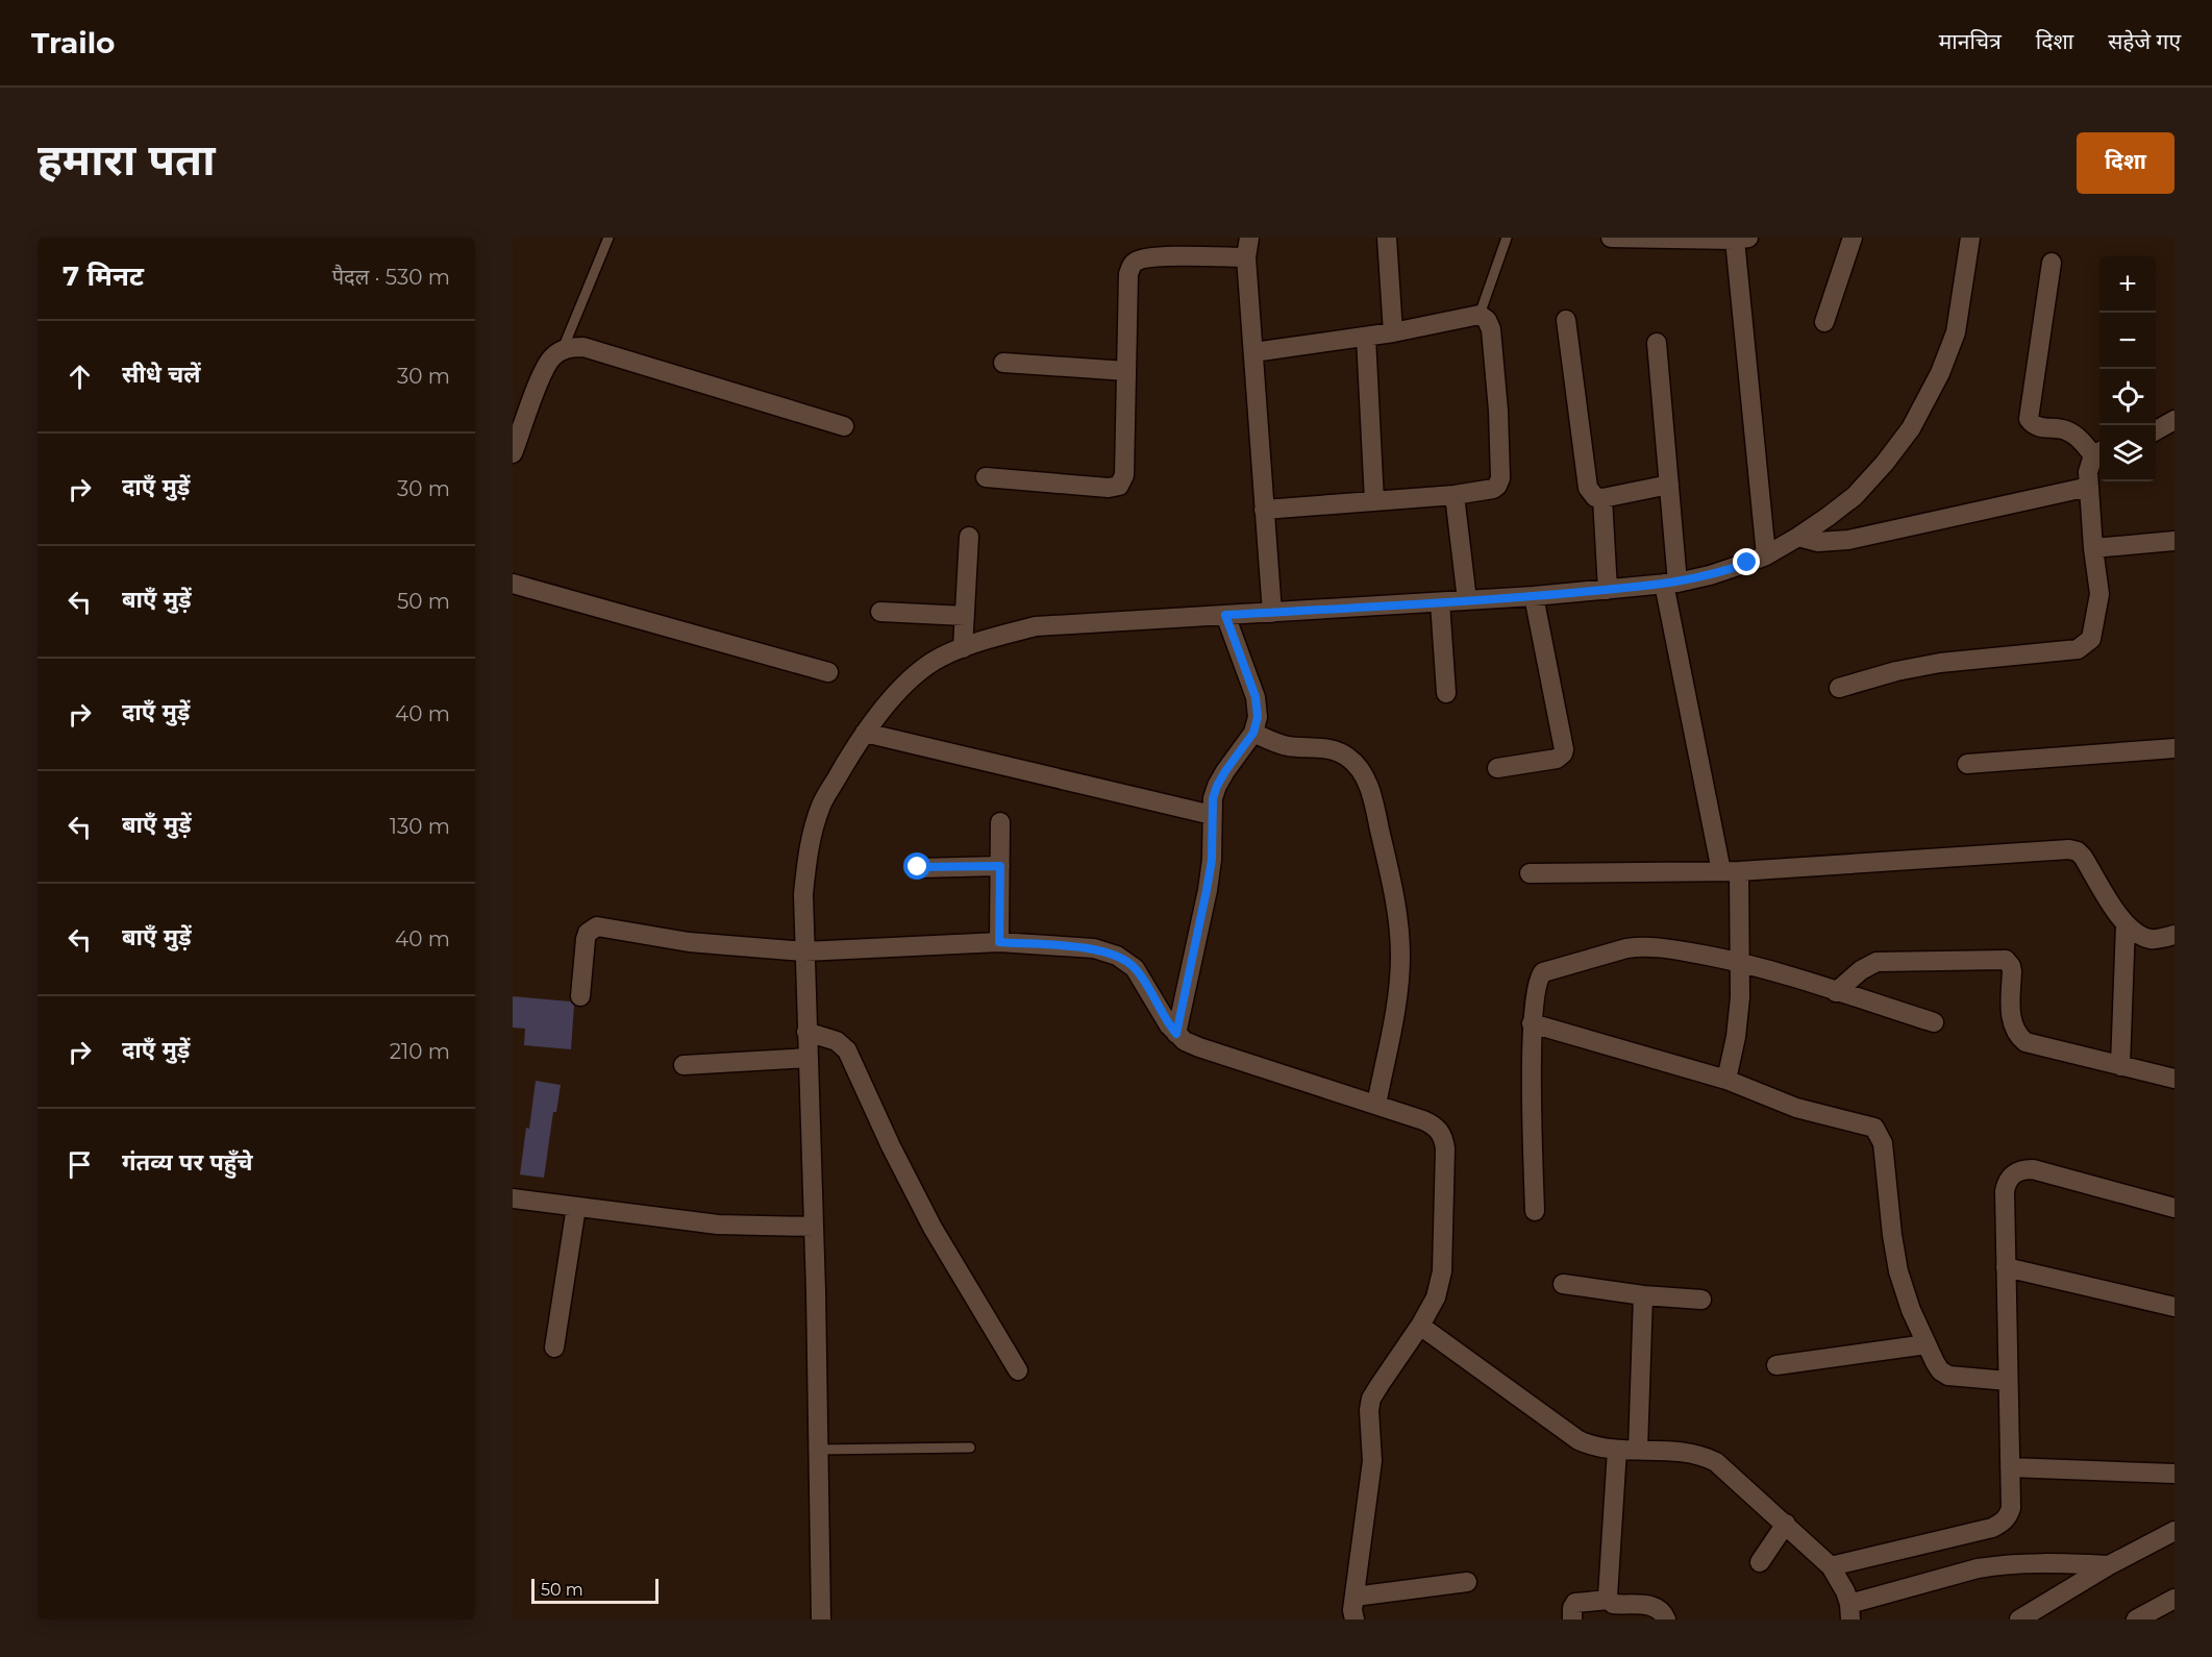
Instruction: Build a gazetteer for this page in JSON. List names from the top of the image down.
{
  "scale_bar": "50 m",
  "page": {
    "header": "Trailo",
    "nav": ["मानचित्र", "दिशा", "सहेजे गए"],
    "title": "हमारा पता",
    "buttons": "दिशा",
    "heading": ["7 मिनट", "पैदल · 530 m"],
    "map_buttons": ["+", "−"],
    "list": [
      ["सीधे चलें", "30 m"],
      ["दाएँ मुड़ें", "30 m"],
      ["बाएँ मुड़ें", "50 m"],
      ["दाएँ मुड़ें", "40 m"],
      ["बाएँ मुड़ें", "130 m"],
      ["बाएँ मुड़ें", "40 m"],
      ["दाएँ मुड़ें", "210 m"],
      "गंतव्य पर पहुँचे"
    ],
    "scale": "50 m"
  }
}
